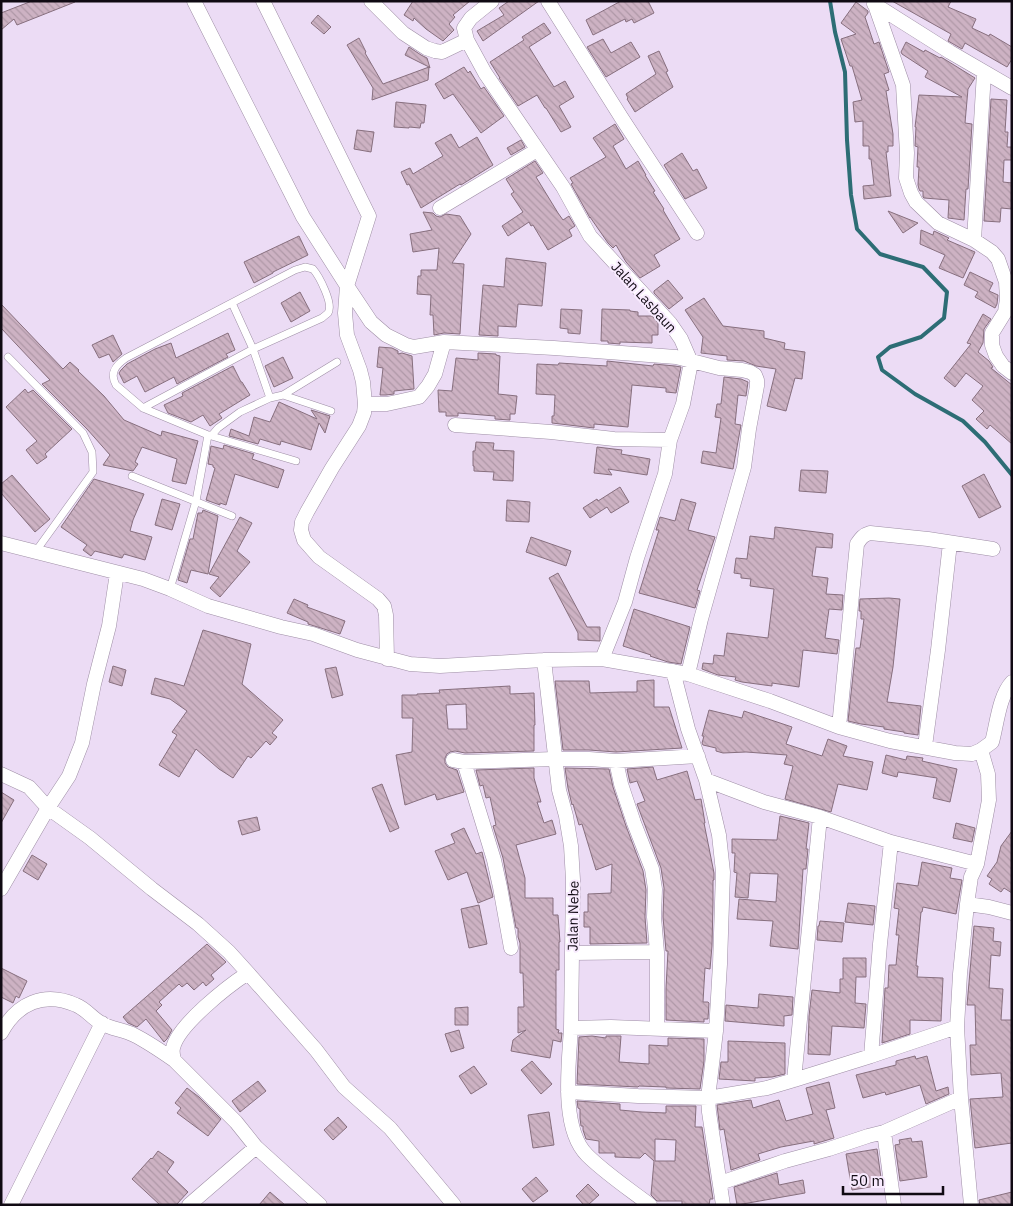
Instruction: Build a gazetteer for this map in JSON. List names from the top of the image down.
{
  "streets": {
    "street": ["Jalan Lasbaun", "Jalan Nebe"]
  },
  "scale_bar": "50 m"
}
